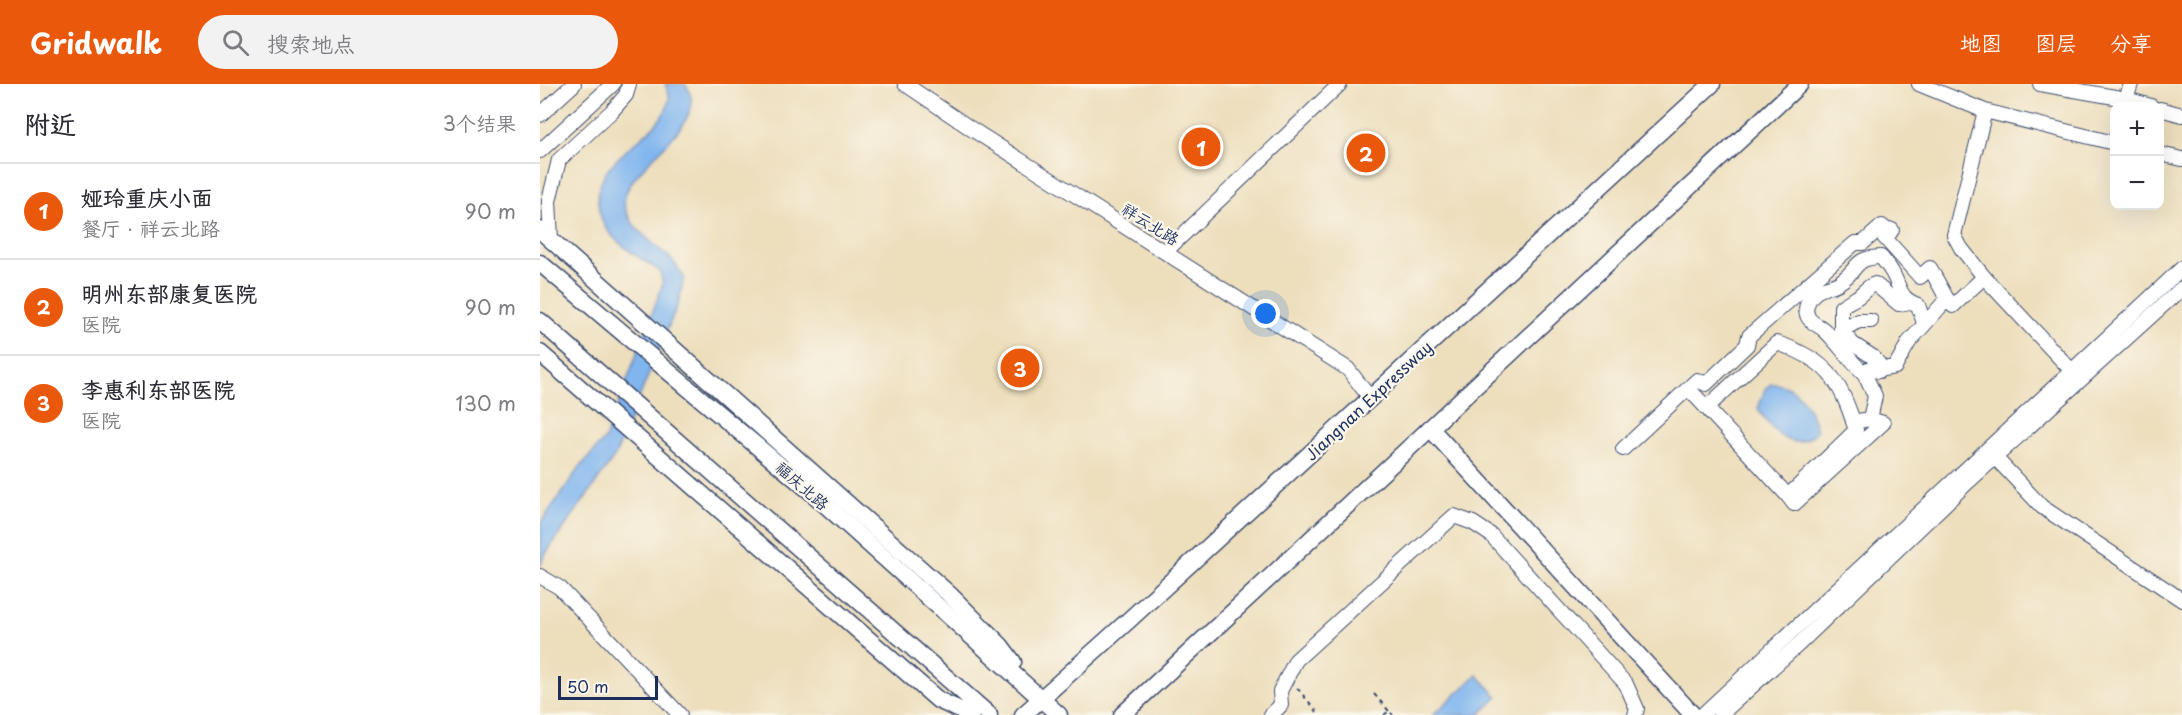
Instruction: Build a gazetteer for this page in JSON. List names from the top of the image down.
{
  "streets": {
    "main road": ["Jiangnan Expressway", "福庆北路"],
    "street": ["祥云北路"]
  },
  "crossings": [
    ["祥云北路", "Jiangnan Expressway"],
    ["Jiangnan Expressway", "福庆北路"]
  ],
  "scale_bar": "50 m",
  "page": {
    "header": "Gridwalk",
    "search": "搜索地点",
    "nav": ["地图", "图层", "分享"],
    "heading": ["附近", "3个结果"],
    "map_buttons": ["+", "−"],
    "pins": ["1", "2", "3"],
    "list": [
      {
        "mark": "1",
        "name": "娅玲重庆小面",
        "note": "餐厅 · 祥云北路",
        "value": "90 m"
      },
      {
        "mark": "2",
        "name": "明州东部康复医院",
        "note": "医院",
        "value": "90 m"
      },
      {
        "mark": "3",
        "name": "李惠利东部医院",
        "note": "医院",
        "value": "130 m"
      }
    ],
    "scale": "50 m"
  }
}
